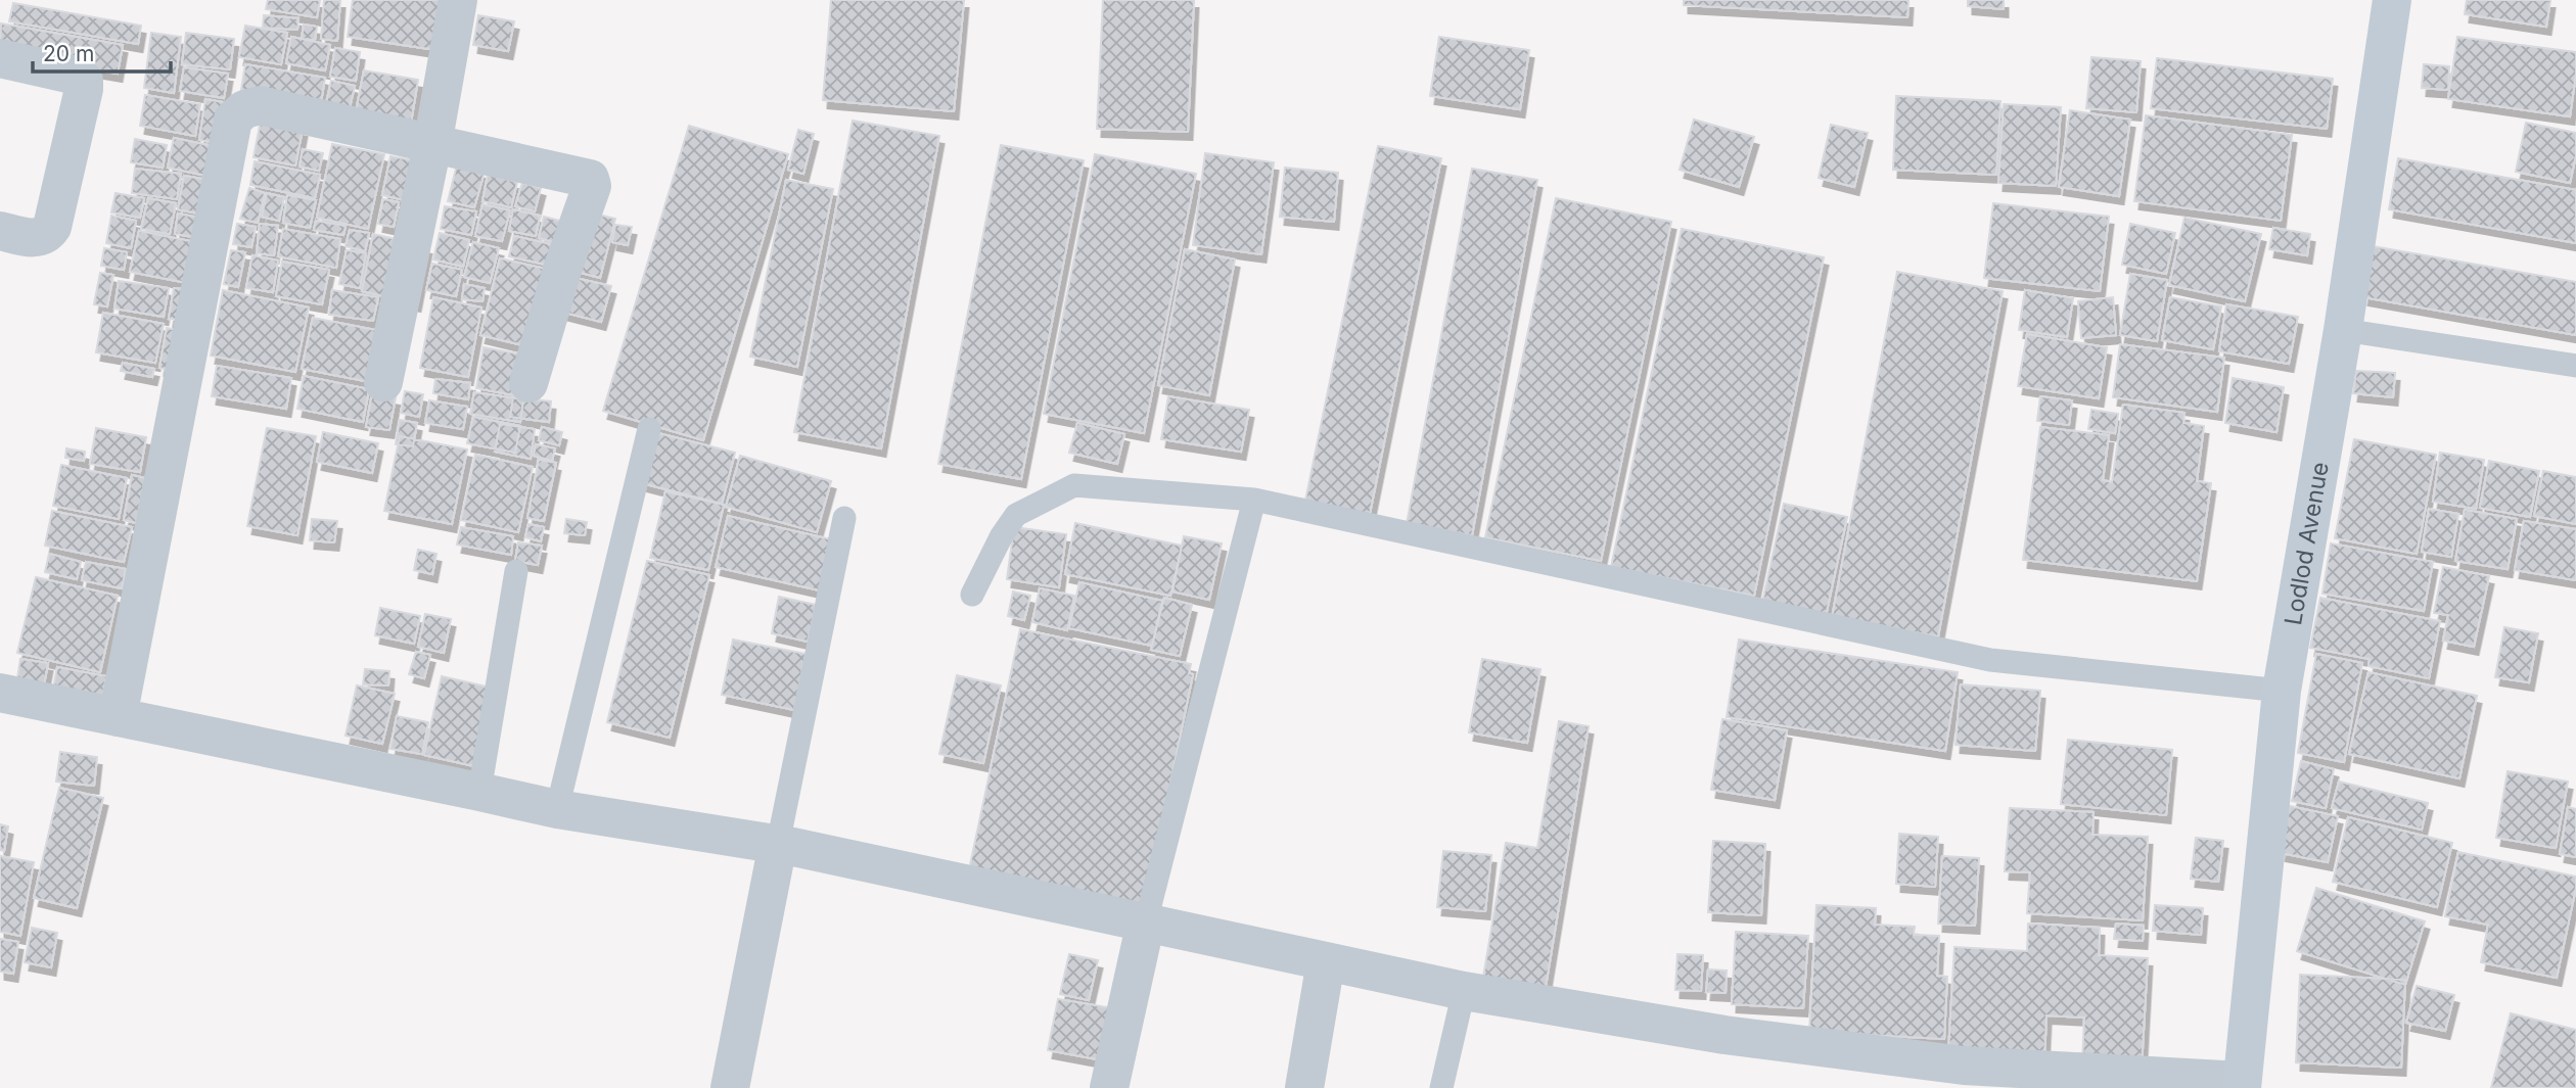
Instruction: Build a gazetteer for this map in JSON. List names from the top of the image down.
{
  "streets": {
    "main road": ["Lodlod Avenue"]
  },
  "scale_bar": "20 m"
}
